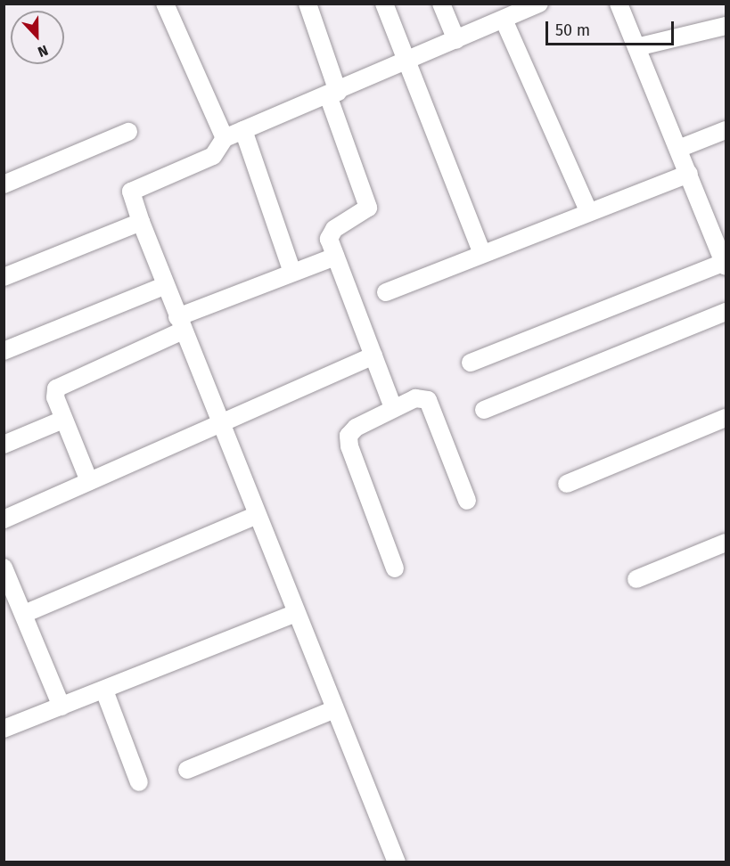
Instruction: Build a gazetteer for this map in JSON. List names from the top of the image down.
{
  "scale_bar": "50 m",
  "north": "bottom"
}
